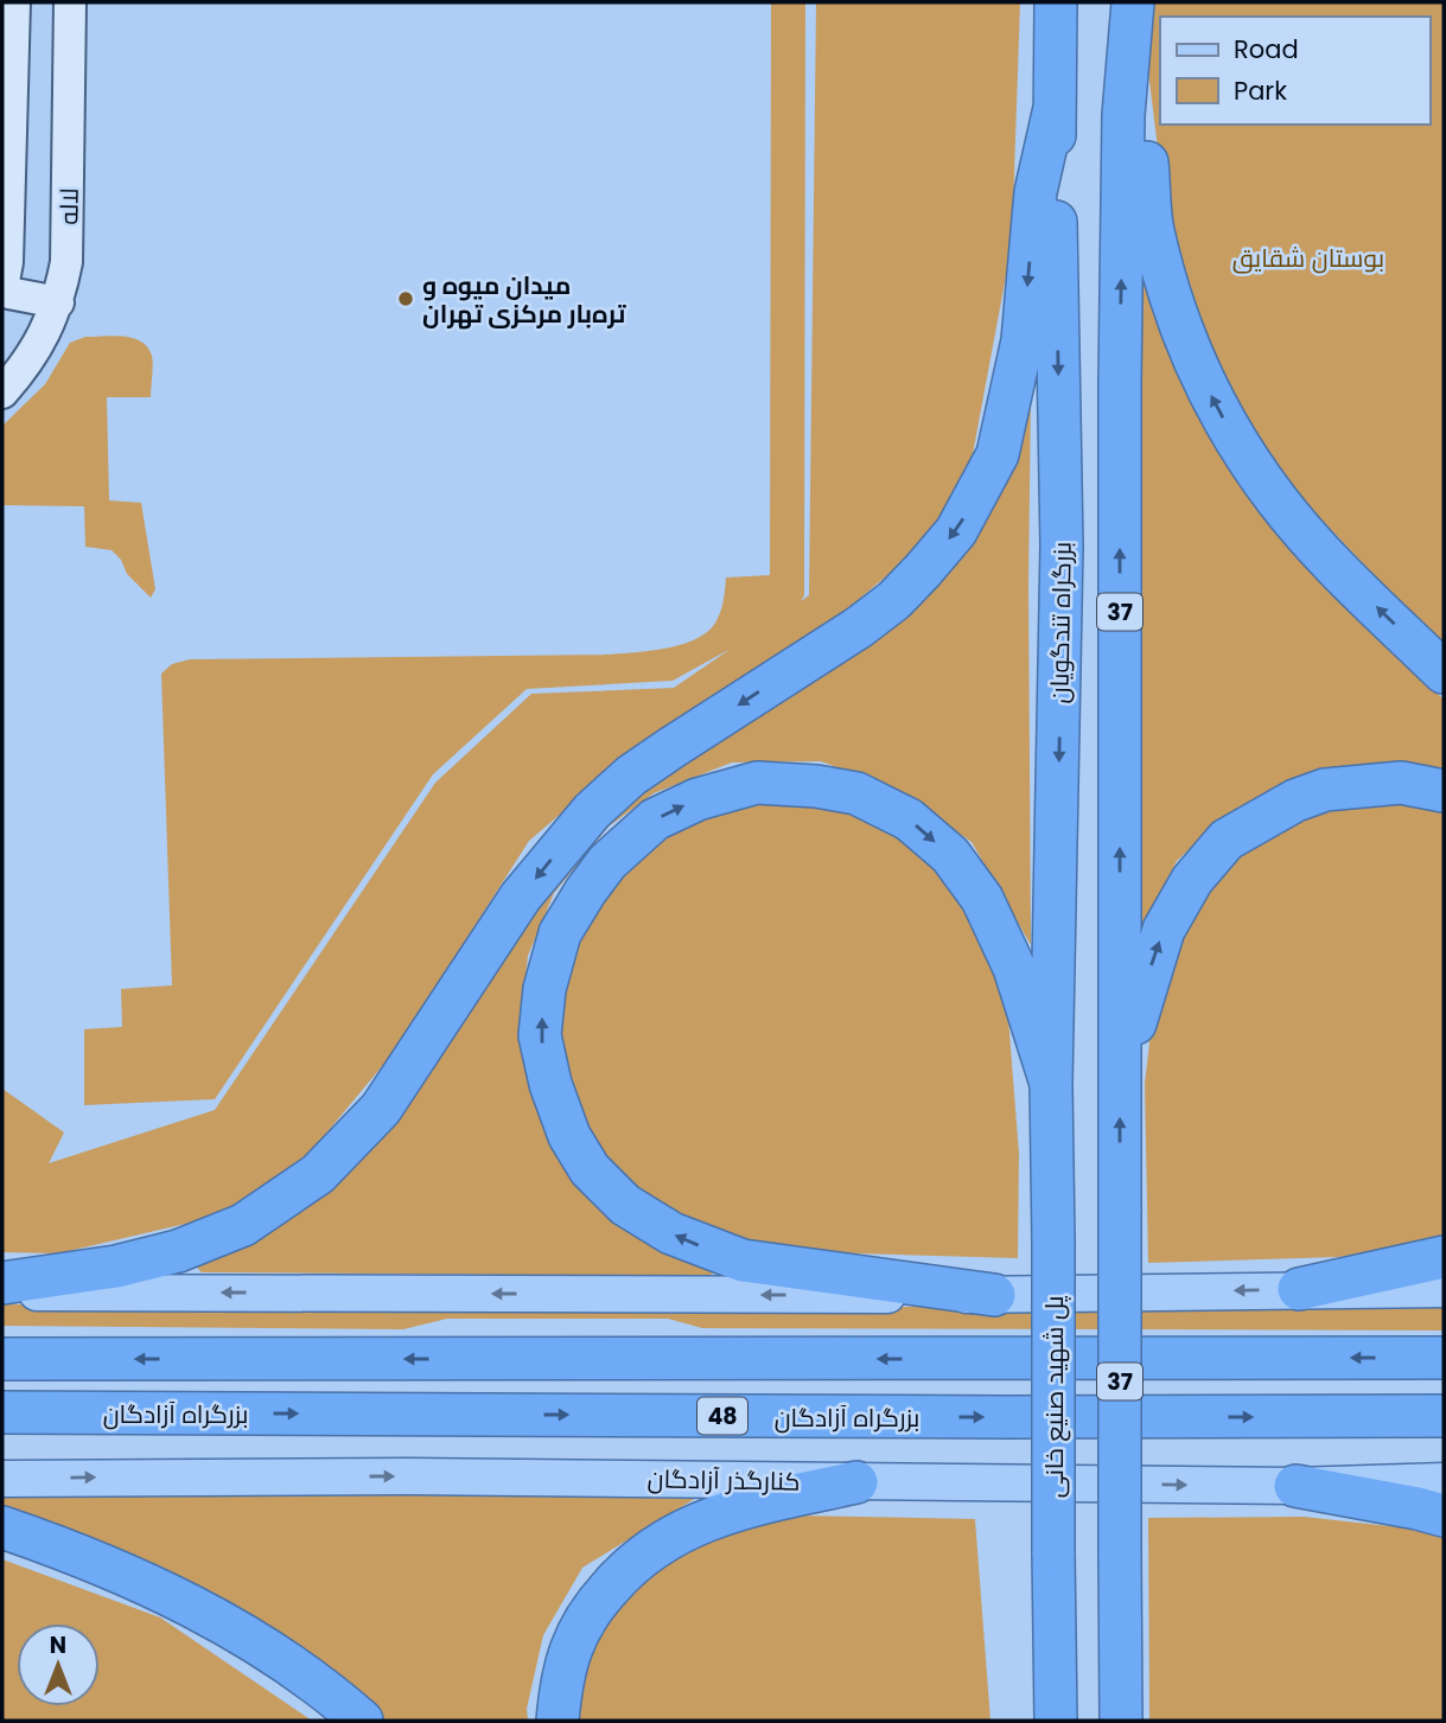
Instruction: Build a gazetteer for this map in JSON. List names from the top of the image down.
{
  "streets": {
    "highway": [
      "37",
      "بزرگراه تندگویان",
      "پل شهید صنیع خانی",
      "بزرگراه آزادگان",
      "48"
    ],
    "main road": ["کنارگذر آزادگان"],
    "street": ["لاله"]
  },
  "crossings": [
    ["37", "پل شهید صنیع خانی"],
    ["بزرگراه تندگویان", "پل شهید صنیع خانی"]
  ],
  "parks": ["بوستان شقایق"],
  "places": ["میدان میوه و تره‌بار مرکزی تهران"],
  "legend": ["Road", "Park"],
  "north": "top"
}
